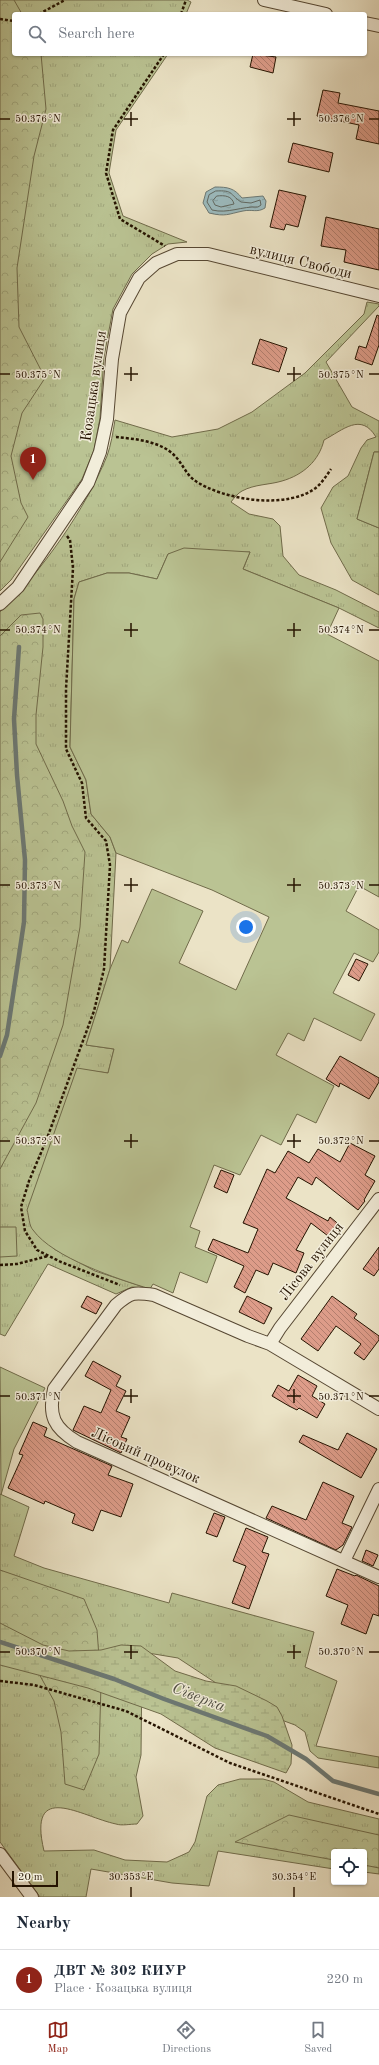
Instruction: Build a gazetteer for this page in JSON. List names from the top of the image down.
{
  "streets": {
    "street": [
      "вулиця Свободи",
      "Козацька вулиця",
      "Лісова вулиця",
      "Лісовий провулок"
    ]
  },
  "crossings": [
    ["вулиця Свободи", "Козацька вулиця"]
  ],
  "water": ["Сіверка"],
  "scale_bar": "20 m",
  "page": {
    "search": "Search here",
    "pins": "1",
    "scale": "20 m",
    "heading": "Nearby",
    "list": [
      {
        "mark": "1",
        "name": "ДВТ № 302 КИУР",
        "note": "Place · Козацька вулиця",
        "value": "220 m"
      }
    ],
    "nav": ["Map", "Directions", "Saved"]
  },
  "coordinates": [
    "50.376°N",
    "50.375°N",
    "50.374°N",
    "50.373°N",
    "50.372°N",
    "50.371°N",
    "50.370°N",
    "30.353°E",
    "30.354°E"
  ]
}
